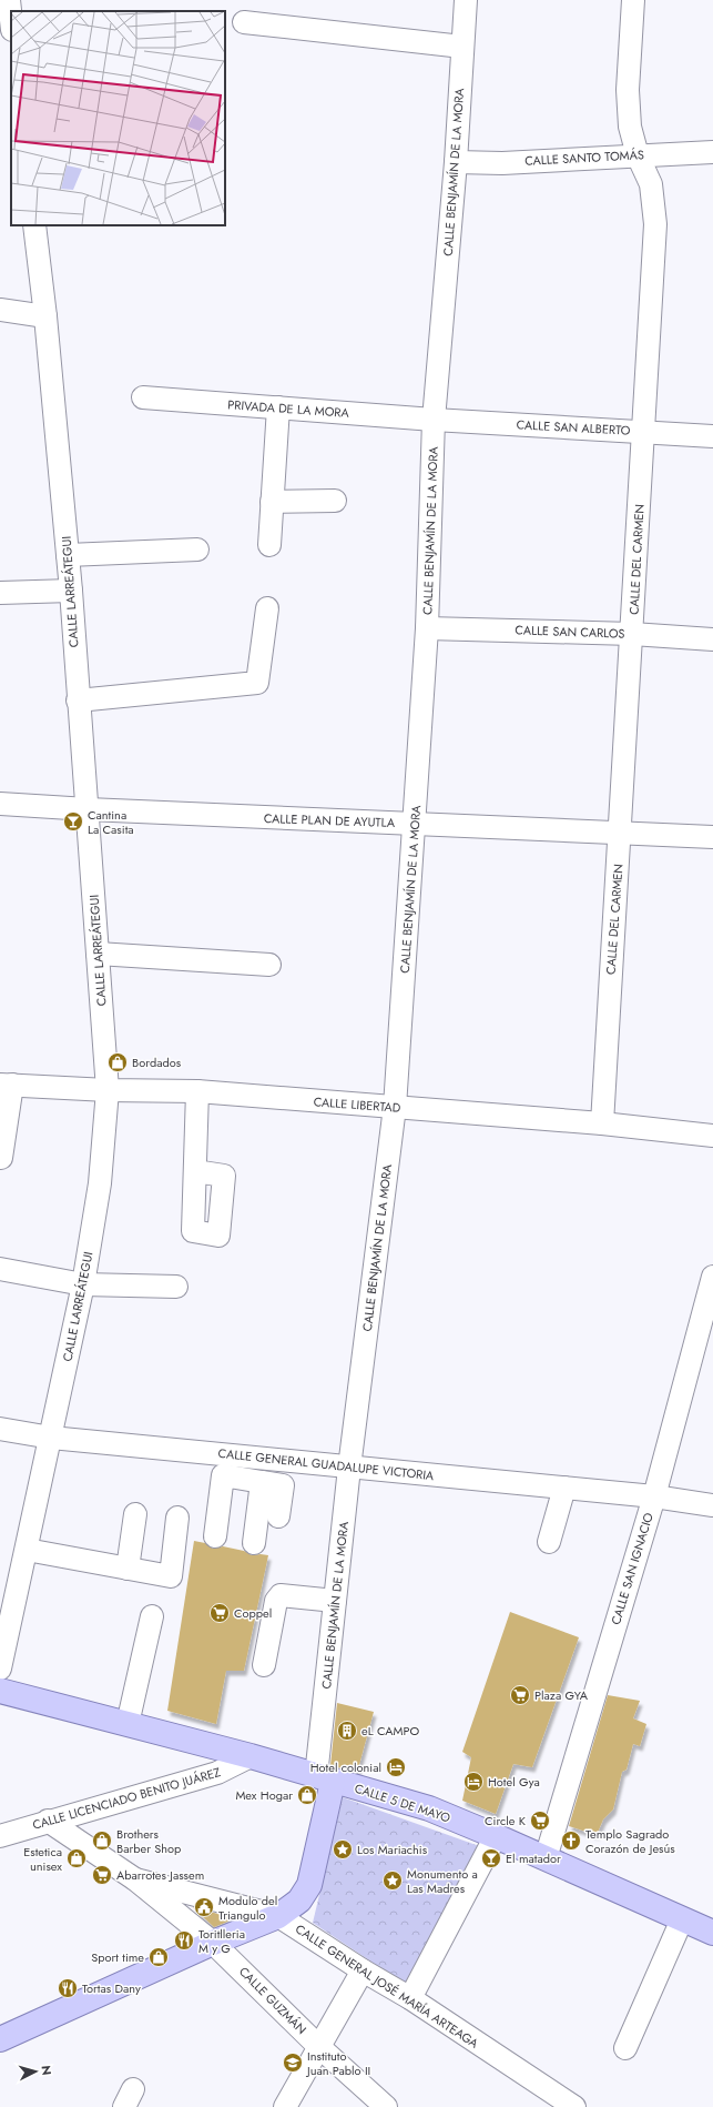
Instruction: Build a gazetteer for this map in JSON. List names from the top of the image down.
{
  "streets": {
    "main road": ["CALLE 5 DE MAYO"],
    "street": [
      "CALLE SANTO TOMÁS",
      "CALLE BENJAMÍN DE LA MORA",
      "PRIVADA DE LA MORA",
      "CALLE SAN ALBERTO",
      "CALLE DEL CARMEN",
      "CALLE LARREÁTEGUI",
      "CALLE SAN CARLOS",
      "CALLE PLAN DE AYUTLA",
      "CALLE LIBERTAD",
      "CALLE GENERAL GUADALUPE VICTORIA",
      "CALLE SAN IGNACIO",
      "CALLE LICENCIADO BENITO JUÁREZ",
      "CALLE GENERAL JOSÉ MARÍA ARTEAGA",
      "CALLE GUZMÁN"
    ]
  },
  "crossings": [
    ["CALLE SANTO TOMÁS", "CALLE BENJAMÍN DE LA MORA"],
    ["CALLE SANTO TOMÁS", "CALLE DEL CARMEN"],
    ["CALLE BENJAMÍN DE LA MORA", "PRIVADA DE LA MORA"],
    ["CALLE BENJAMÍN DE LA MORA", "CALLE SAN ALBERTO"],
    ["CALLE BENJAMÍN DE LA MORA", "CALLE SAN CARLOS"],
    ["CALLE BENJAMÍN DE LA MORA", "CALLE PLAN DE AYUTLA"],
    ["CALLE BENJAMÍN DE LA MORA", "CALLE LIBERTAD"],
    ["CALLE BENJAMÍN DE LA MORA", "CALLE GENERAL GUADALUPE VICTORIA"],
    ["CALLE BENJAMÍN DE LA MORA", "CALLE 5 DE MAYO"],
    ["PRIVADA DE LA MORA", "CALLE SAN ALBERTO"],
    ["CALLE SAN ALBERTO", "CALLE DEL CARMEN"],
    ["CALLE DEL CARMEN", "CALLE SAN CARLOS"],
    ["CALLE DEL CARMEN", "CALLE PLAN DE AYUTLA"],
    ["CALLE DEL CARMEN", "CALLE LIBERTAD"],
    ["CALLE LARREÁTEGUI", "CALLE PLAN DE AYUTLA"],
    ["CALLE LARREÁTEGUI", "CALLE LIBERTAD"],
    ["CALLE LARREÁTEGUI", "CALLE GENERAL GUADALUPE VICTORIA"],
    ["CALLE GENERAL GUADALUPE VICTORIA", "CALLE SAN IGNACIO"],
    ["CALLE SAN IGNACIO", "CALLE 5 DE MAYO"],
    ["CALLE LICENCIADO BENITO JUÁREZ", "CALLE 5 DE MAYO"],
    ["CALLE LICENCIADO BENITO JUÁREZ", "CALLE GUZMÁN"],
    ["CALLE GENERAL JOSÉ MARÍA ARTEAGA", "CALLE GUZMÁN"]
  ],
  "places": {
    "bar": ["Cantina La Casita", "El matador"],
    "shop": [
      "Bordados",
      "Mex Hogar",
      "Brothers Barber Shop",
      "Estetica unisex",
      "Sport time"
    ],
    "supermarket": [
      "Coppel",
      "Plaza GYA",
      "Circle K",
      "Abarrotes Jassem"
    ],
    "building": ["eL CAMPO"],
    "hotel": ["Hotel colonial", "Hotel Gya"],
    "church": ["Templo Sagrado Corazón de Jesús"],
    "place": ["Los Mariachis", "Monumento a Las Madres"],
    "public building": ["Modulo del Triangulo"],
    "restaurant": ["Toritlleria M y G", "Tortas Dany"],
    "school or university": ["Instituto Juan Pablo II"]
  },
  "north": "right"
}
